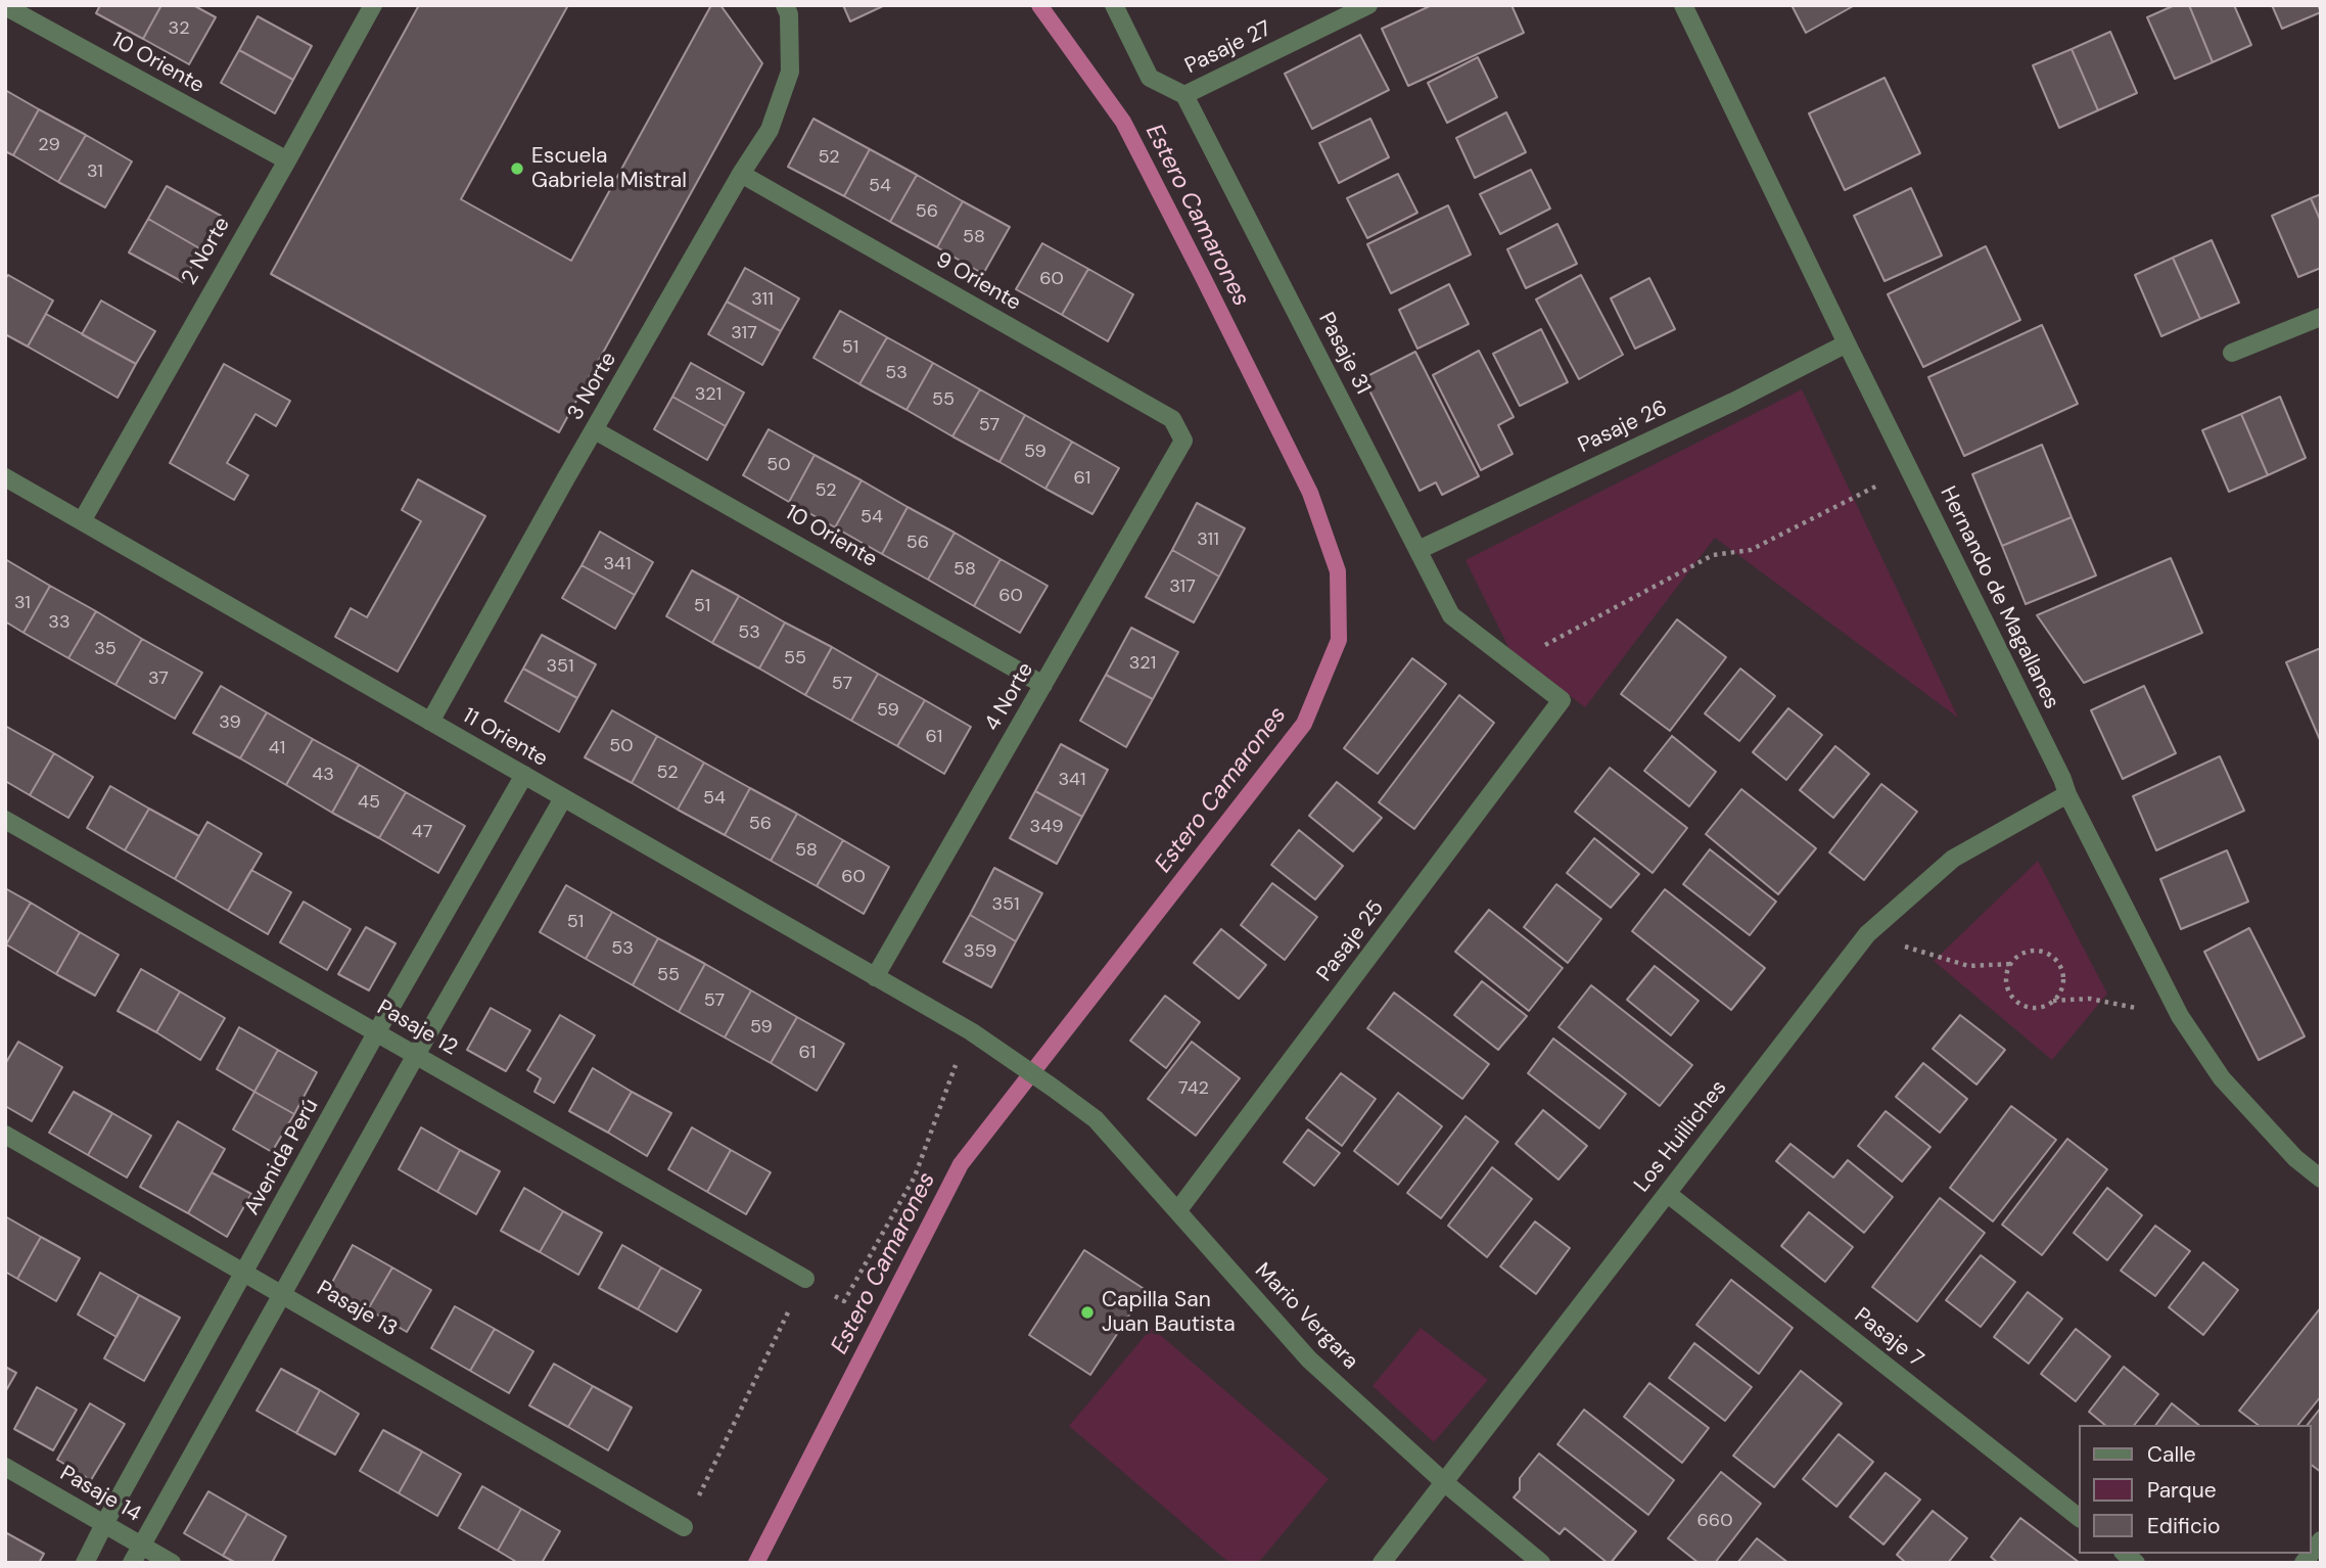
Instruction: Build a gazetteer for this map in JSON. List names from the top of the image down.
{
  "streets": {
    "street": [
      "Pasaje 27",
      "10 Oriente",
      "2 Norte",
      "9 Oriente",
      "Pasaje 31",
      "3 Norte",
      "Pasaje 26",
      "Hernando de Magallanes",
      "4 Norte",
      "11 Oriente",
      "Pasaje 25",
      "Pasaje 12",
      "Los Huilliches",
      "Avenida Perú",
      "Pasaje 13",
      "Mario Vergara",
      "Pasaje 7",
      "Pasaje 14"
    ]
  },
  "crossings": [
    ["Pasaje 27", "Pasaje 31"],
    ["10 Oriente", "2 Norte"],
    ["10 Oriente", "3 Norte"],
    ["10 Oriente", "4 Norte"],
    ["2 Norte", "11 Oriente"],
    ["9 Oriente", "3 Norte"],
    ["9 Oriente", "4 Norte"],
    ["Pasaje 31", "Pasaje 26"],
    ["Pasaje 31", "Pasaje 25"],
    ["3 Norte", "11 Oriente"],
    ["Pasaje 26", "Hernando de Magallanes"],
    ["Hernando de Magallanes", "Los Huilliches"],
    ["4 Norte", "11 Oriente"],
    ["11 Oriente", "Avenida Perú"],
    ["11 Oriente", "Mario Vergara"],
    ["Pasaje 25", "Mario Vergara"],
    ["Pasaje 12", "Avenida Perú"],
    ["Los Huilliches", "Mario Vergara"],
    ["Los Huilliches", "Pasaje 7"],
    ["Avenida Perú", "Pasaje 13"],
    ["Avenida Perú", "Pasaje 14"]
  ],
  "water": ["Estero Camarones"],
  "places": ["Escuela Gabriela Mistral", "Capilla San Juan Bautista"],
  "house_numbers": [
    "32",
    "29",
    "52",
    "31",
    "54",
    "56",
    "58",
    "60",
    "311",
    "317",
    "51",
    "53",
    "321",
    "55",
    "57",
    "59",
    "50",
    "61",
    "52",
    "54",
    "311",
    "56",
    "341",
    "58",
    "317",
    "60",
    "31",
    "51",
    "33",
    "53",
    "35",
    "55",
    "321",
    "351",
    "37",
    "57",
    "59",
    "39",
    "61",
    "50",
    "41",
    "52",
    "43",
    "341",
    "54",
    "45",
    "56",
    "349",
    "47",
    "58",
    "60",
    "351",
    "51",
    "53",
    "359",
    "55",
    "57",
    "59",
    "61",
    "742",
    "660"
  ],
  "legend": ["Calle", "Parque", "Edificio"]
}
